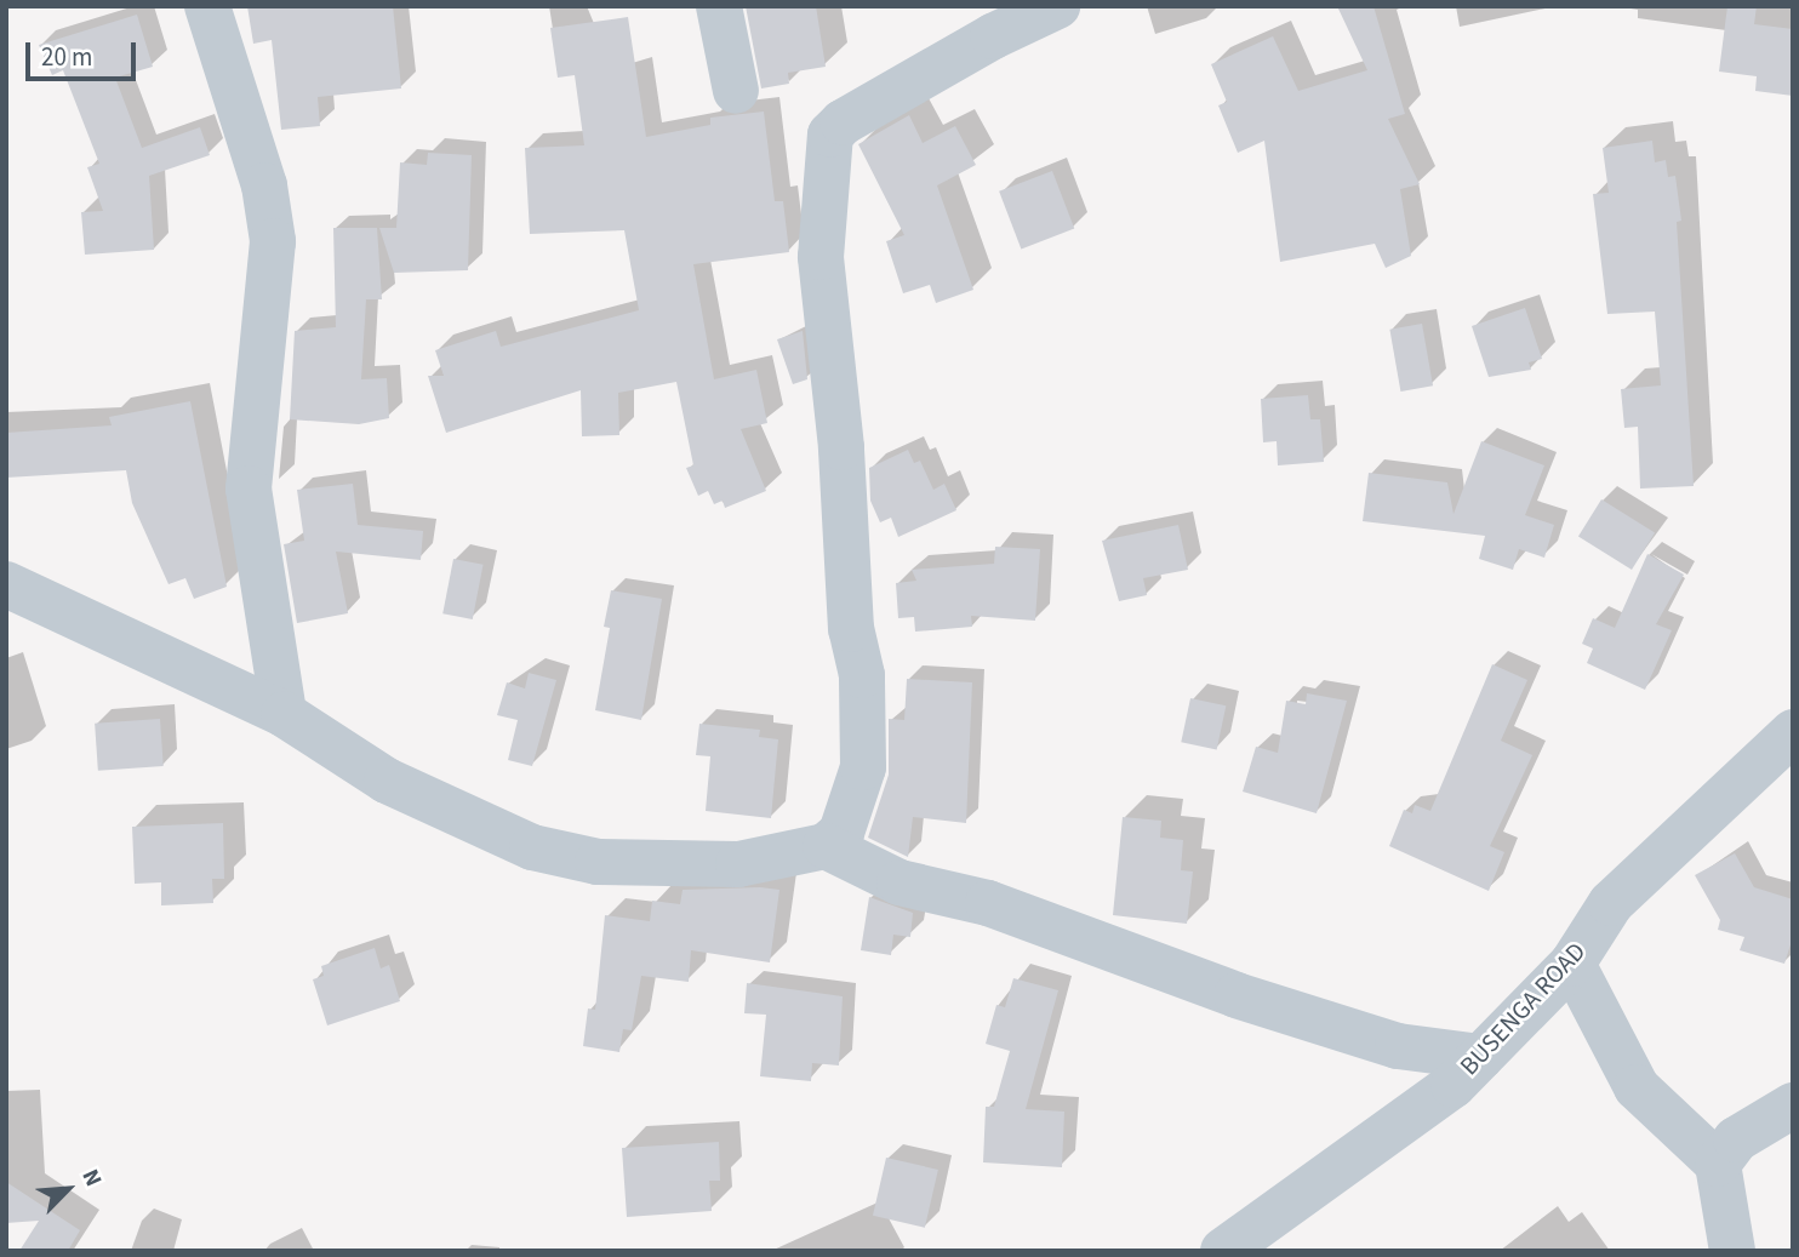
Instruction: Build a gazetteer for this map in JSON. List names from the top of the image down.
{
  "streets": {
    "street": ["BUSENGA ROAD"]
  },
  "scale_bar": "20 m",
  "north": "top right"
}
